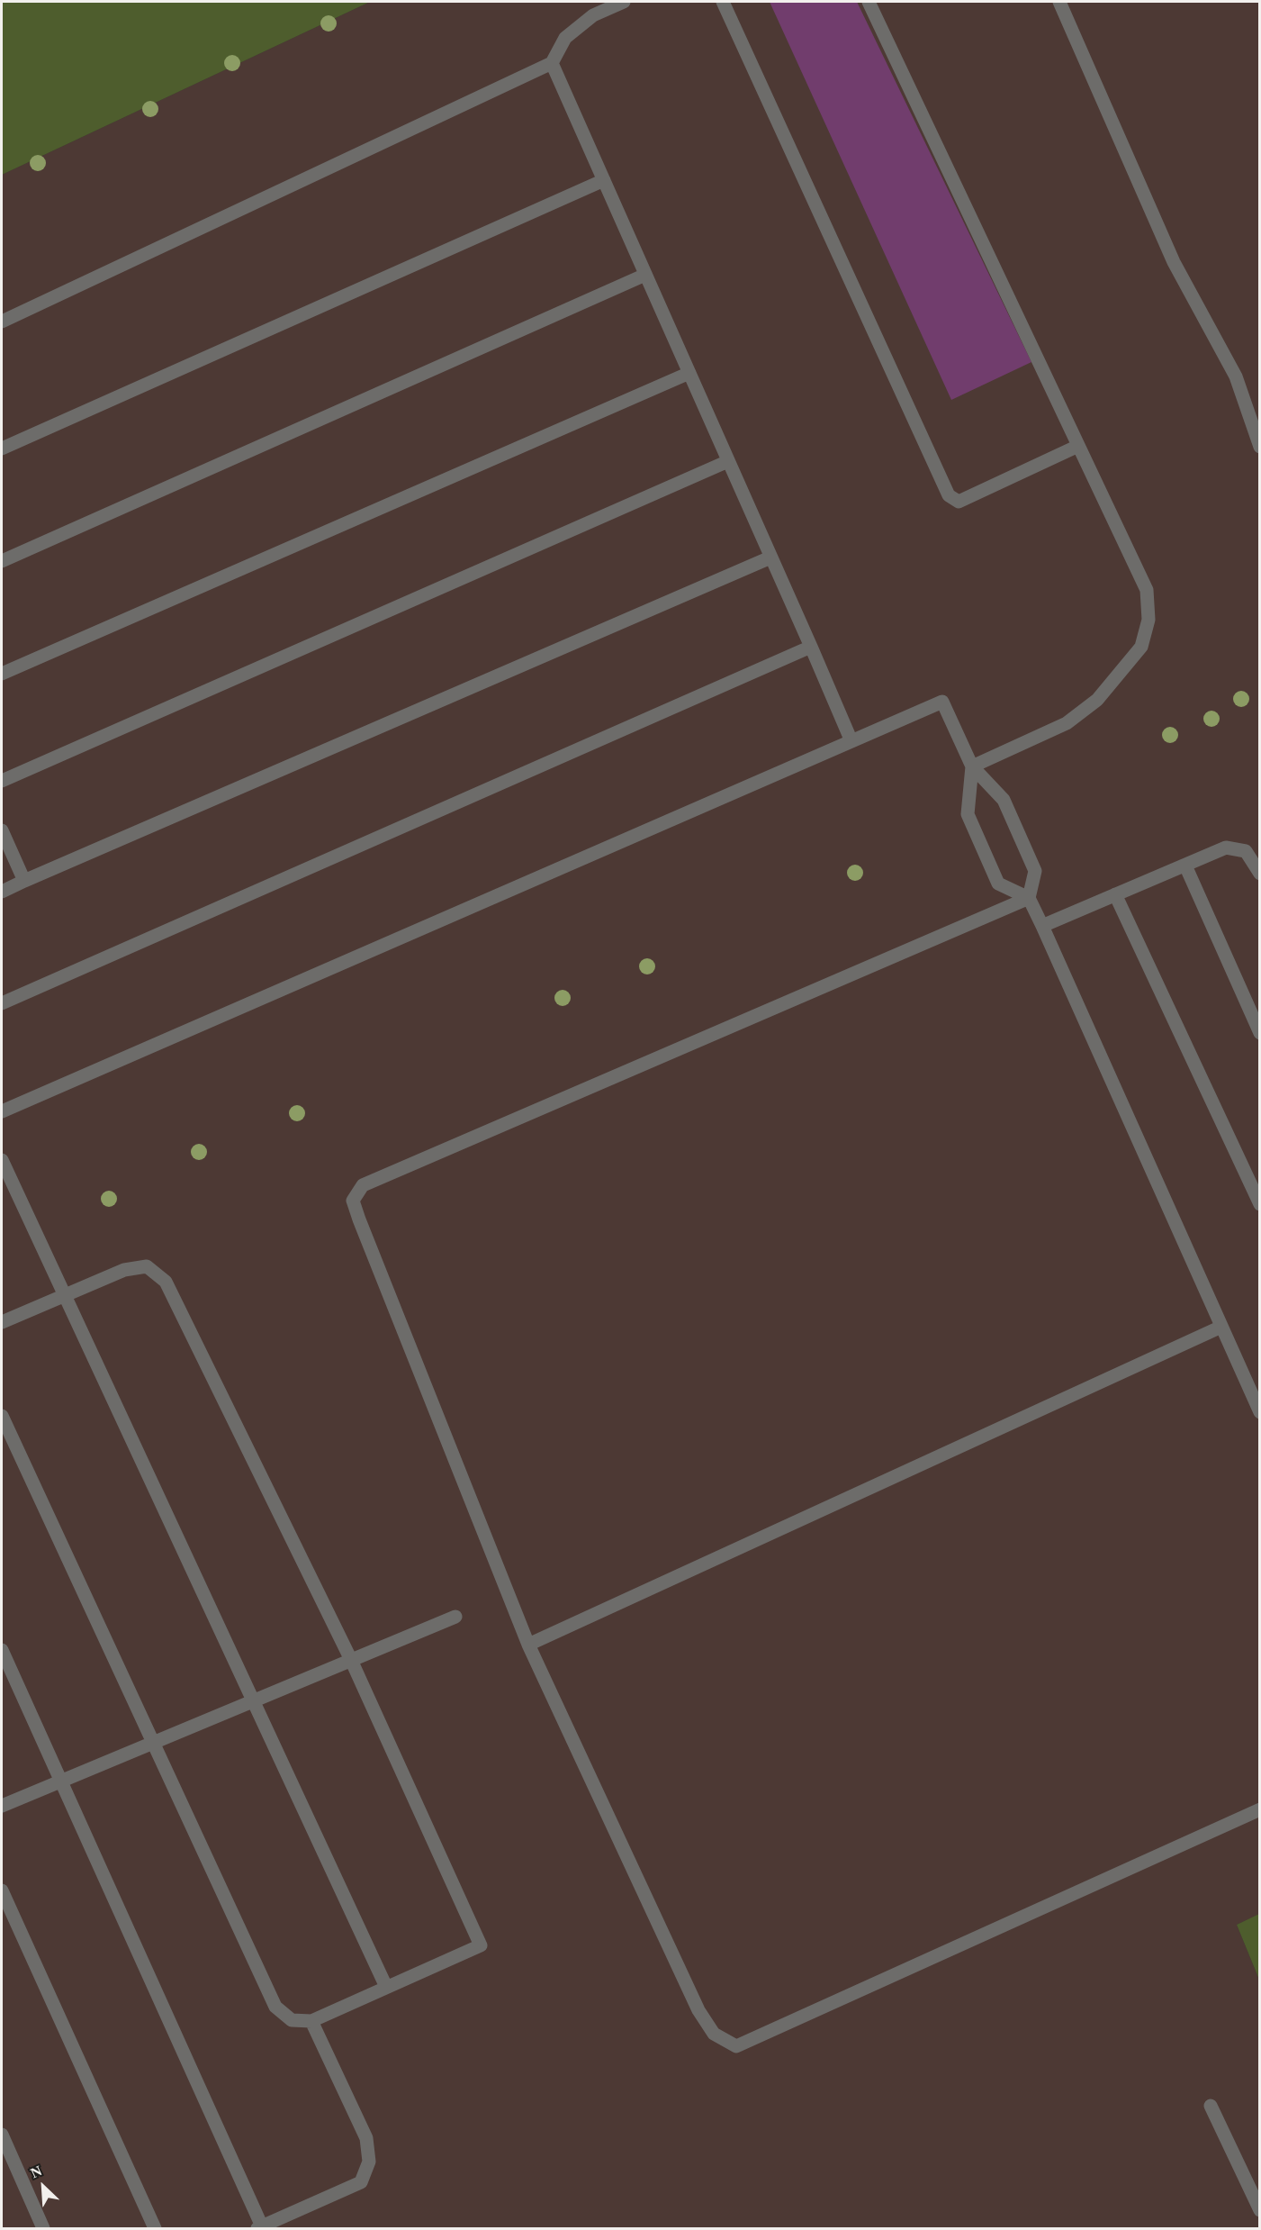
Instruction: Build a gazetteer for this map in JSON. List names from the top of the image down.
{
  "north": "top left"
}
